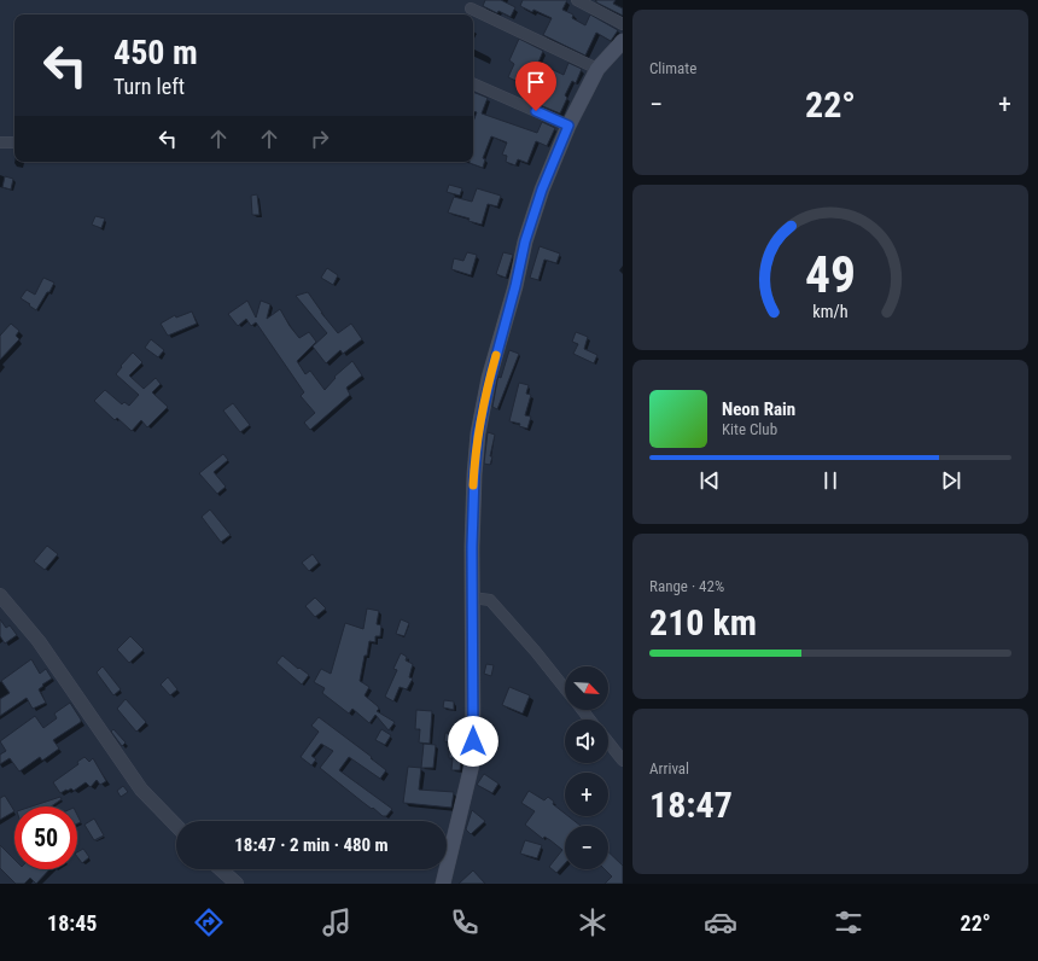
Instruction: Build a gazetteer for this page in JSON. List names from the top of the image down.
{
  "north": "bottom right",
  "page": {
    "tile": [
      "Climate",
      ["Range · 42%", "210 km"],
      ["Arrival", "18:47"]
    ],
    "turn": ["450 m", "Turn left"],
    "heat": ["−", "22°", "+"],
    "song": ["Neon Rain", "Kite Club"],
    "map_buttons": ["+", "−"],
    "limit": "50",
    "trip": "18:47 · 2 min · 480 m",
    "tabs": ["18:45", "22°"],
    "gauge": ["49", "km/h"]
  }
}
